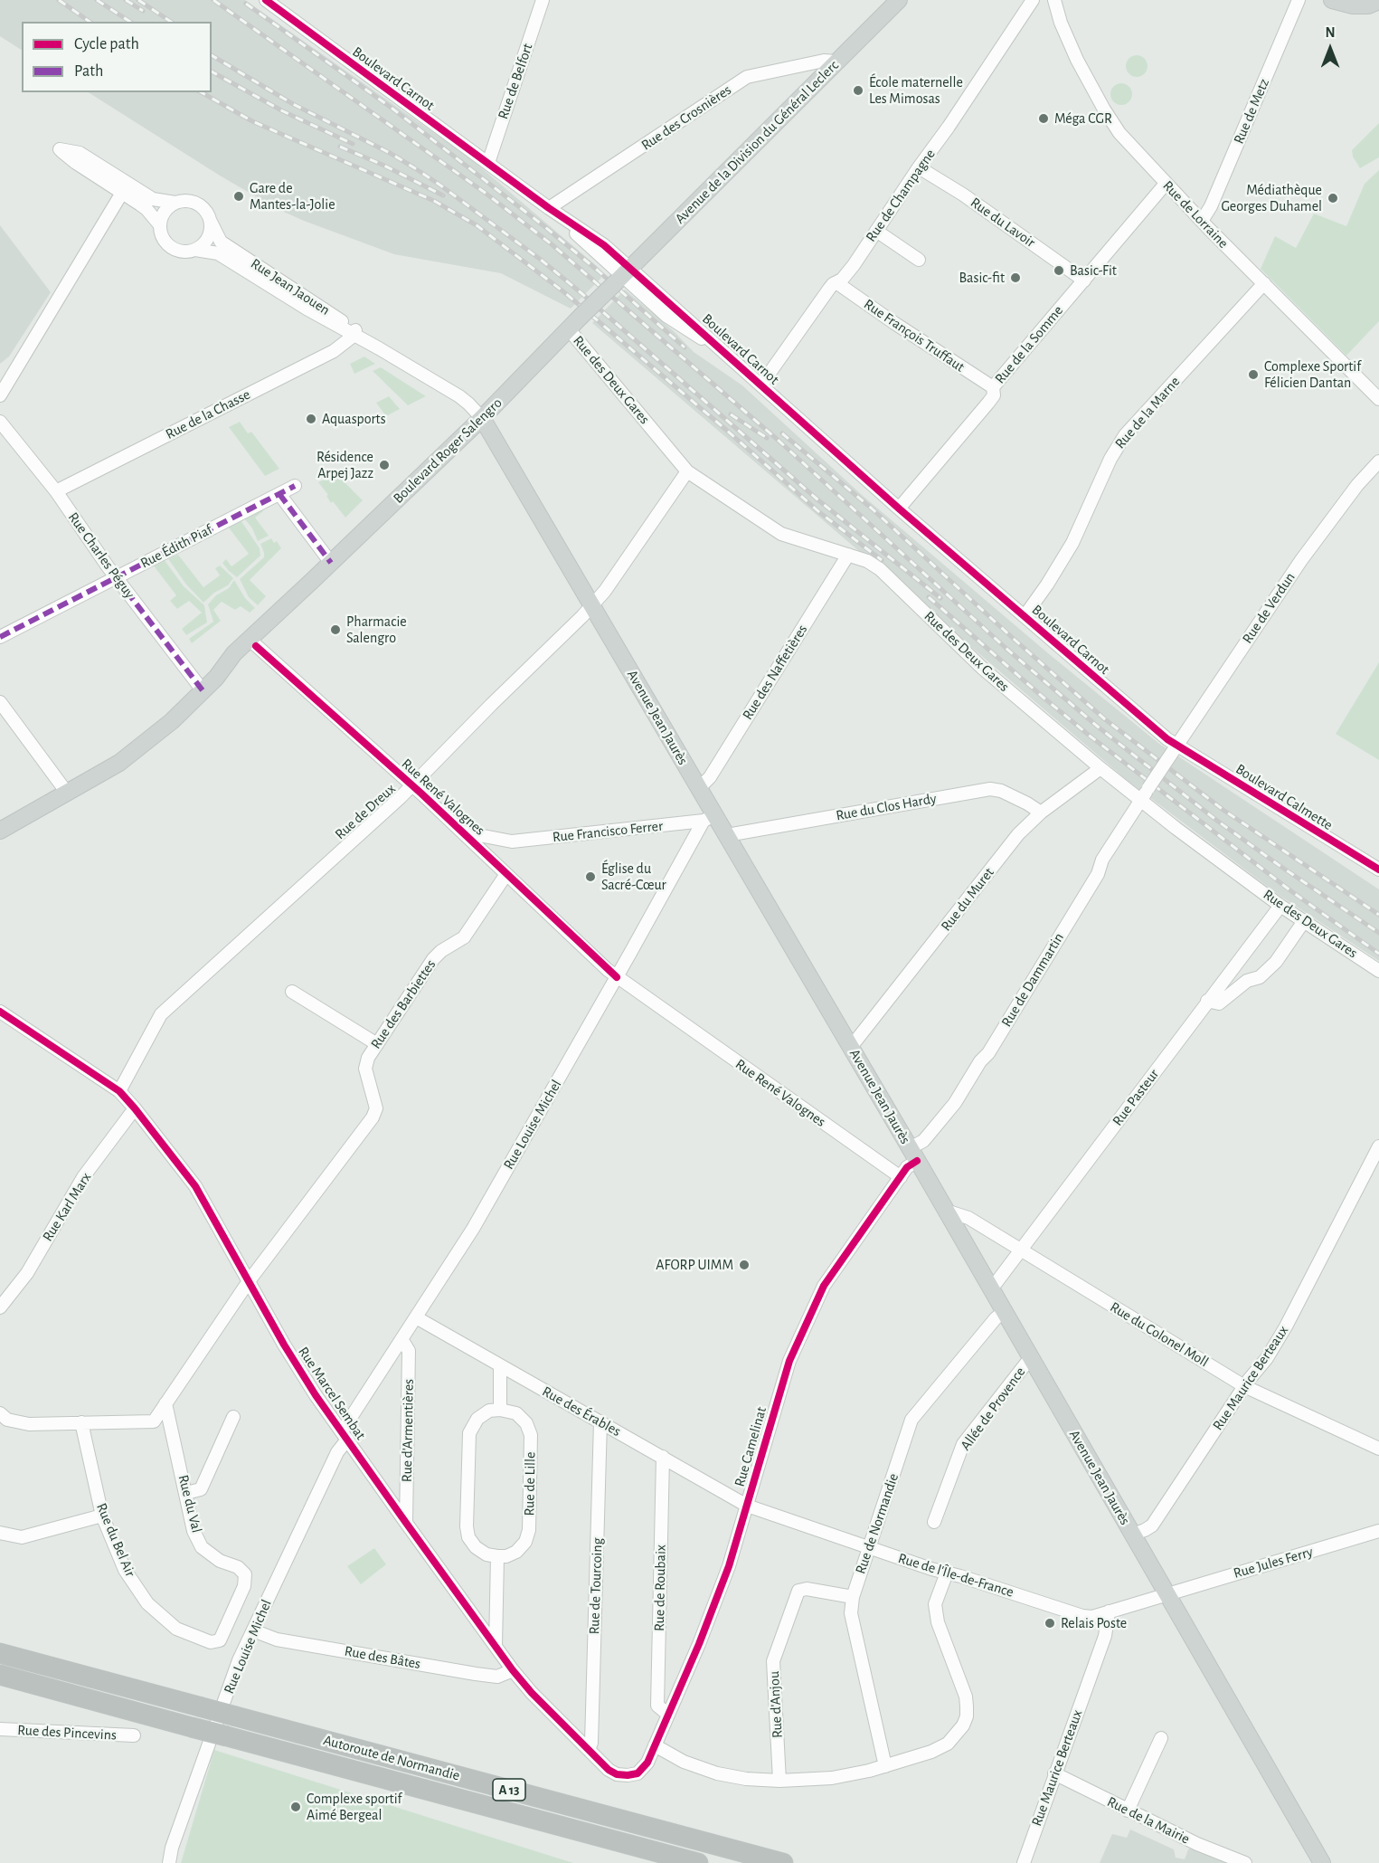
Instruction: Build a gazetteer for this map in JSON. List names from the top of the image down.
{
  "streets": {
    "highway": ["Autoroute de Normandie", "A 13"],
    "main road": ["Avenue de la Division du Général Leclerc", "Boulevard Roger Salengro", "Avenue Jean Jaurès"],
    "street": [
      "Boulevard Carnot",
      "Rue de Belfort",
      "Rue de Metz",
      "Rue des Crosnières",
      "Rue de Champagne",
      "Rue de Lorraine",
      "Rue du Lavoir",
      "Rue Jean Jaouen",
      "Rue François Truffaut",
      "Rue de la Somme",
      "Rue des Deux Gares",
      "Rue de la Marne",
      "Rue de la Chasse",
      "Rue Édith Piaf",
      "Rue Charles Péguy",
      "Rue de Verdun",
      "Rue des Naffetières",
      "Rue René Valognes",
      "Boulevard Calmette",
      "Rue du Clos Hardy",
      "Rue de Dreux",
      "Rue Francisco Ferrer",
      "Rue du Muret",
      "Rue de Dammartin",
      "Rue des Barbiettes",
      "Rue Pasteur",
      "Rue Louise Michel",
      "Rue Karl Marx",
      "Rue du Colonel Moll",
      "Rue Maurice Berteaux",
      "Rue Marcel Sembat",
      "Allée de Provence",
      "Rue des Érables",
      "Rue d'Armentières",
      "Rue Camelinat",
      "Rue de Lille",
      "Rue du Val",
      "Rue de Normandie",
      "Rue du Bel Air",
      "Rue Jules Ferry",
      "Rue de l'Île-de-France",
      "Rue de Tourcoing",
      "Rue de Roubaix",
      "Rue des Bâtes",
      "Rue d'Anjou",
      "Rue des Pincevins",
      "Rue de la Mairie"
    ]
  },
  "crossings": [
    ["Boulevard Carnot", "Rue de Belfort"],
    ["Boulevard Carnot", "Rue des Crosnières"],
    ["Boulevard Carnot", "Avenue de la Division du Général Leclerc"],
    ["Boulevard Carnot", "Rue de Champagne"],
    ["Boulevard Carnot", "Rue de la Somme"],
    ["Boulevard Carnot", "Rue de la Marne"],
    ["Boulevard Carnot", "Rue de Verdun"],
    ["Boulevard Carnot", "Boulevard Calmette"],
    ["Rue de Metz", "Rue de Lorraine"],
    ["Rue des Crosnières", "Avenue de la Division du Général Leclerc"],
    ["Avenue de la Division du Général Leclerc", "Boulevard Roger Salengro"],
    ["Rue de Champagne", "Rue du Lavoir"],
    ["Rue de Champagne", "Rue François Truffaut"],
    ["Rue de Lorraine", "Rue de la Somme"],
    ["Rue de Lorraine", "Rue de la Marne"],
    ["Rue du Lavoir", "Rue de la Somme"],
    ["Rue Jean Jaouen", "Rue de la Chasse"],
    ["Rue Jean Jaouen", "Boulevard Roger Salengro"],
    ["Rue Jean Jaouen", "Avenue Jean Jaurès"],
    ["Rue François Truffaut", "Rue de la Somme"],
    ["Rue des Deux Gares", "Boulevard Roger Salengro"],
    ["Rue des Deux Gares", "Rue des Naffetières"],
    ["Rue des Deux Gares", "Rue de Dreux"],
    ["Rue des Deux Gares", "Rue du Muret"],
    ["Rue des Deux Gares", "Rue de Dammartin"],
    ["Rue des Deux Gares", "Rue Pasteur"],
    ["Rue de la Chasse", "Rue Charles Péguy"],
    ["Boulevard Roger Salengro", "Rue Charles Péguy"],
    ["Boulevard Roger Salengro", "Avenue Jean Jaurès"],
    ["Boulevard Roger Salengro", "Rue René Valognes"],
    ["Rue Édith Piaf", "Rue Charles Péguy"],
    ["Rue de Verdun", "Boulevard Calmette"],
    ["Rue de Verdun", "Rue de Dammartin"],
    ["Rue des Naffetières", "Avenue Jean Jaurès"],
    ["Avenue Jean Jaurès", "Rue du Clos Hardy"],
    ["Avenue Jean Jaurès", "Rue de Dreux"],
    ["Avenue Jean Jaurès", "Rue Francisco Ferrer"],
    ["Avenue Jean Jaurès", "Rue du Muret"],
    ["Avenue Jean Jaurès", "Rue de Dammartin"],
    ["Avenue Jean Jaurès", "Rue Pasteur"],
    ["Avenue Jean Jaurès", "Rue Louise Michel"],
    ["Avenue Jean Jaurès", "Rue du Colonel Moll"],
    ["Avenue Jean Jaurès", "Rue Maurice Berteaux"],
    ["Avenue Jean Jaurès", "Allée de Provence"],
    ["Avenue Jean Jaurès", "Rue Camelinat"],
    ["Avenue Jean Jaurès", "Rue de Normandie"],
    ["Avenue Jean Jaurès", "Rue Jules Ferry"],
    ["Avenue Jean Jaurès", "Rue de l'Île-de-France"],
    ["Rue René Valognes", "Rue de Dreux"],
    ["Rue René Valognes", "Rue Francisco Ferrer"],
    ["Rue René Valognes", "Rue des Barbiettes"],
    ["Rue René Valognes", "Rue Louise Michel"],
    ["Rue René Valognes", "Rue Camelinat"],
    ["Rue du Clos Hardy", "Rue du Muret"],
    ["Rue de Dreux", "Rue Marcel Sembat"],
    ["Rue Francisco Ferrer", "Rue Louise Michel"],
    ["Rue de Dammartin", "Rue Camelinat"],
    ["Rue des Barbiettes", "Rue Marcel Sembat"],
    ["Rue des Barbiettes", "Rue du Val"],
    ["Rue des Barbiettes", "Rue du Bel Air"],
    ["Rue Pasteur", "Rue du Colonel Moll"],
    ["Rue Louise Michel", "Rue Marcel Sembat"],
    ["Rue Louise Michel", "Rue des Érables"],
    ["Rue Louise Michel", "Rue d'Armentières"],
    ["Rue Louise Michel", "Rue des Bâtes"],
    ["Rue Karl Marx", "Rue Marcel Sembat"],
    ["Rue du Colonel Moll", "Rue Maurice Berteaux"],
    ["Rue Maurice Berteaux", "Rue de l'Île-de-France"],
    ["Rue Maurice Berteaux", "Rue de la Mairie"],
    ["Rue Marcel Sembat", "Rue d'Armentières"],
    ["Rue Marcel Sembat", "Rue Camelinat"],
    ["Rue Marcel Sembat", "Rue de Tourcoing"],
    ["Rue Marcel Sembat", "Rue des Bâtes"],
    ["Rue des Érables", "Rue Camelinat"],
    ["Rue des Érables", "Rue de l'Île-de-France"],
    ["Rue des Érables", "Rue de Tourcoing"],
    ["Rue des Érables", "Rue de Roubaix"],
    ["Rue Camelinat", "Rue de l'Île-de-France"],
    ["Rue Camelinat", "Rue de Roubaix"],
    ["Rue du Val", "Rue du Bel Air"],
    ["Rue de Normandie", "Rue de l'Île-de-France"],
    ["Rue de Normandie", "Rue d'Anjou"],
    ["Rue Jules Ferry", "Rue de l'Île-de-France"]
  ],
  "places": [
    "École maternelle Les Mimosas",
    "Méga CGR",
    "Gare de Mantes-la-Jolie",
    "Médiathèque Georges Duhamel",
    "Basic-Fit",
    "Basic-fit",
    "Complexe Sportif Félicien Dantan",
    "Aquasports",
    "Résidence Arpej Jazz",
    "Pharmacie Salengro",
    "Église du Sacré-Cœur",
    "AFORP UIMM",
    "Relais Poste",
    "Complexe sportif Aimé Bergeal"
  ],
  "legend": ["Cycle path", "Path"],
  "north": "top"
}
